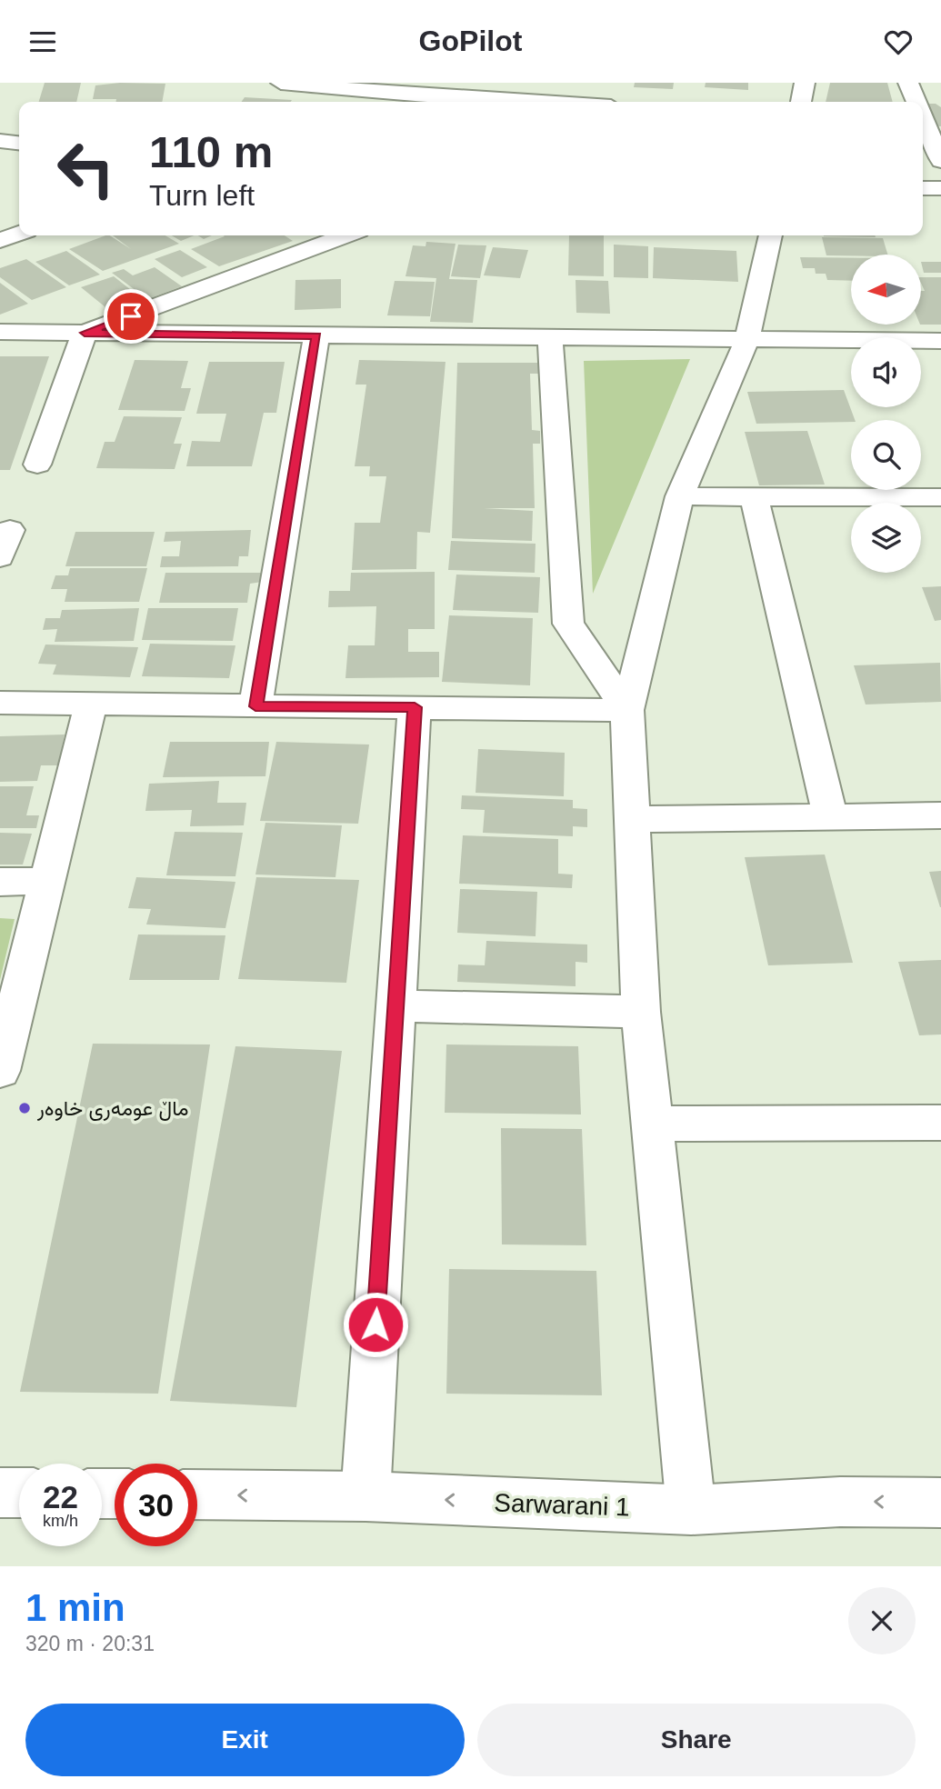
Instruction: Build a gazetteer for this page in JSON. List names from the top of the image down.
{
  "streets": {
    "street": ["Sarwarani 1"]
  },
  "one_way": ["Sarwarani 1"],
  "places": ["ماڵ عومەری خاوەر"],
  "north": "left",
  "page": {
    "header": "GoPilot",
    "turn": ["110 m", "Turn left"],
    "speed": "22 km/h",
    "limit": "30",
    "heading": ["1 min", "320 m · 20:31"],
    "buttons": ["Exit", "Share"]
  }
}
